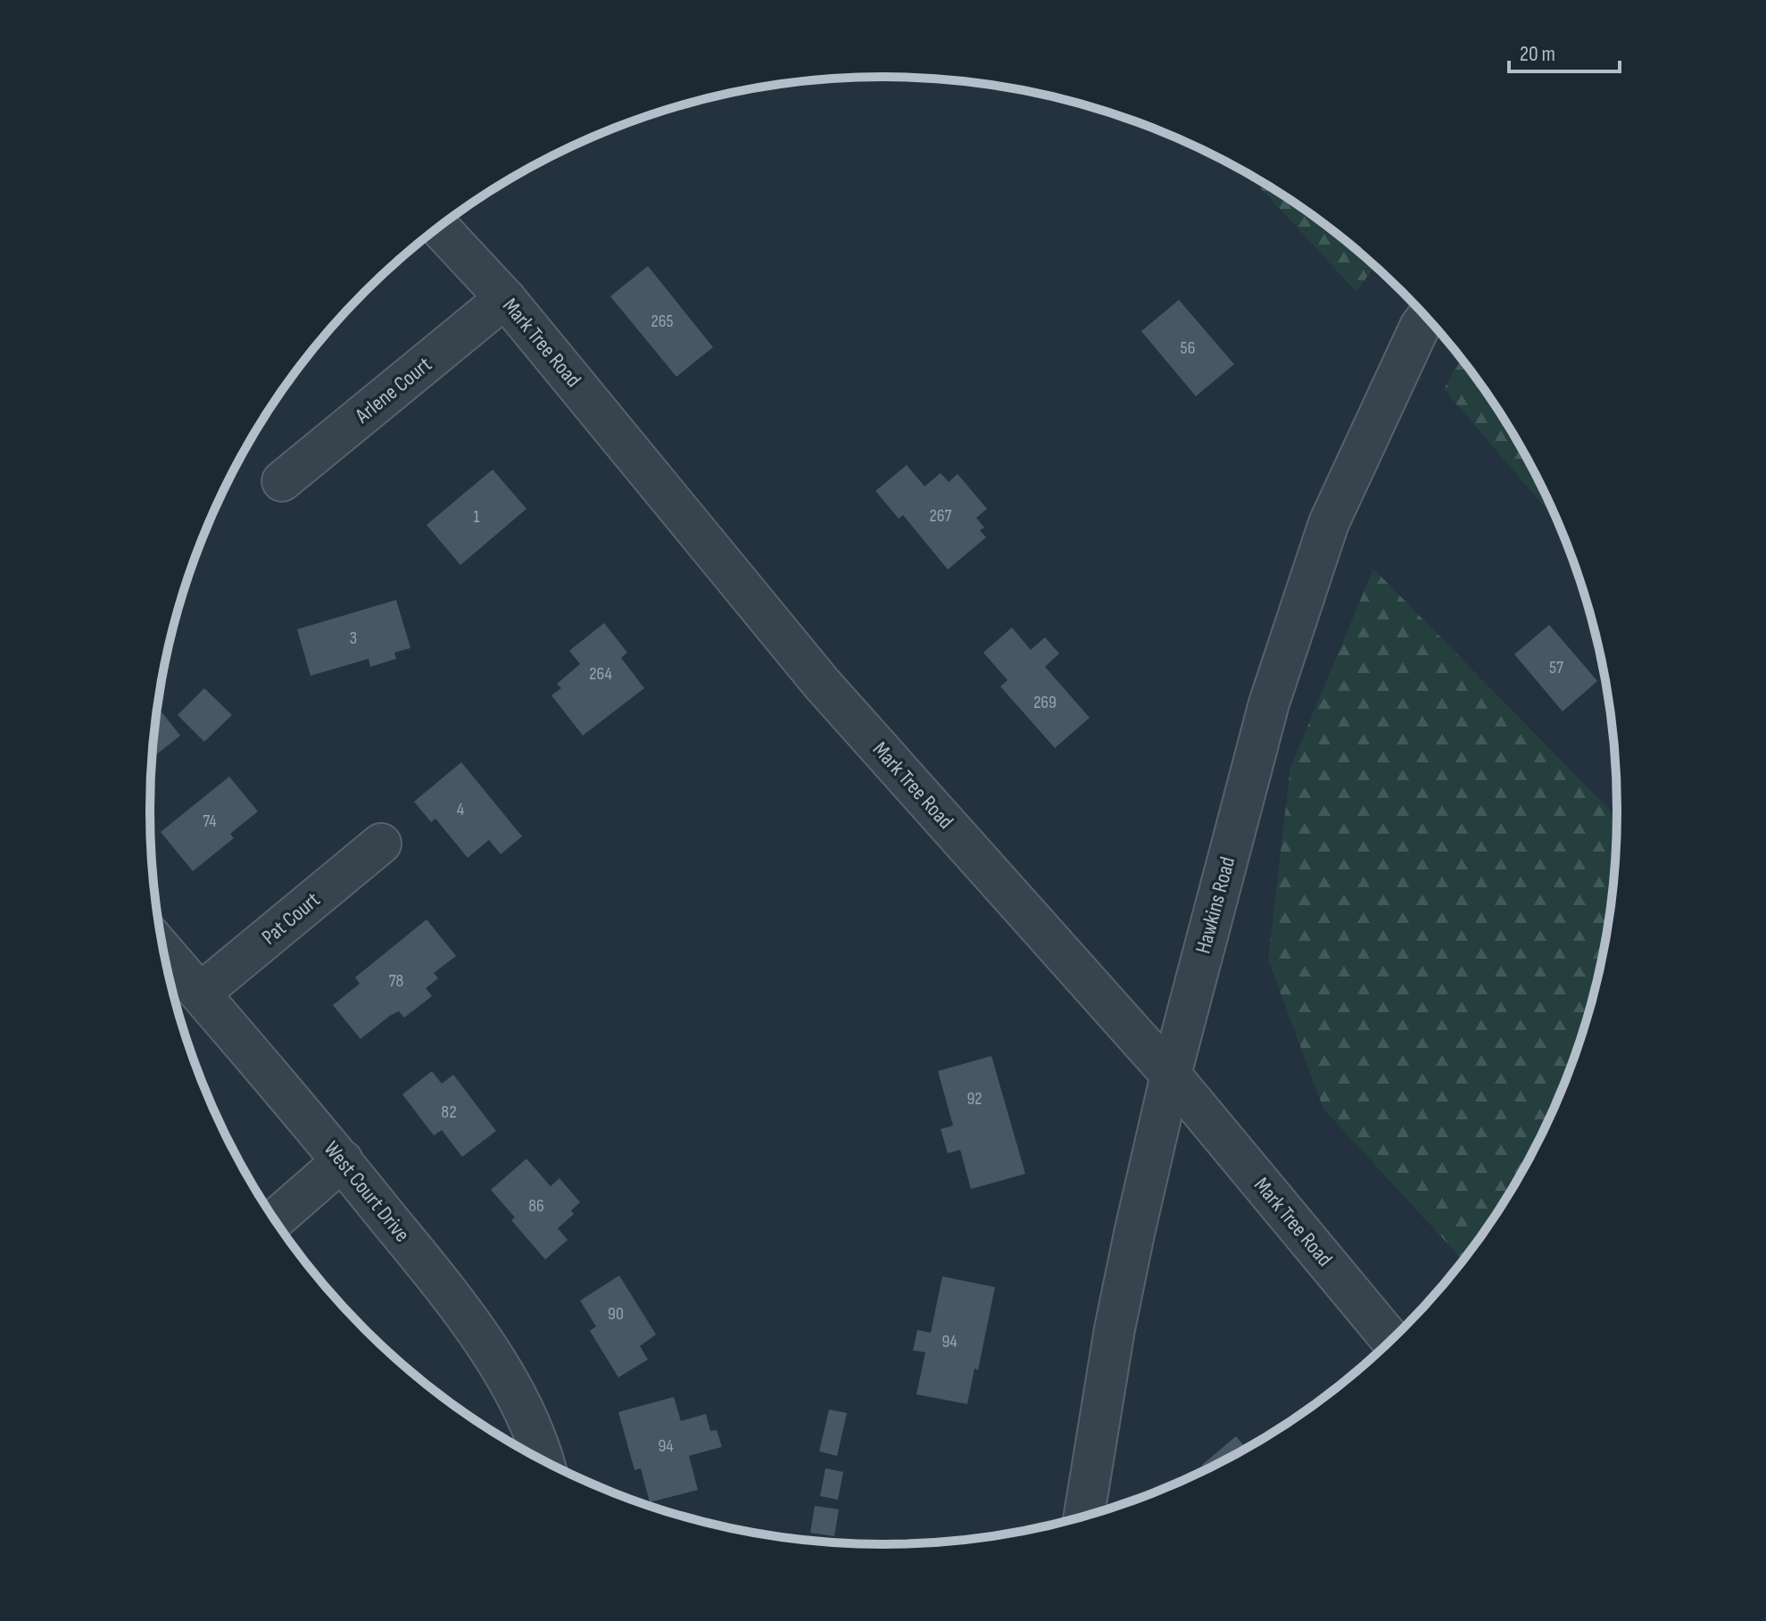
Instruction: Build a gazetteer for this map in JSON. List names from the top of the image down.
{
  "streets": {
    "street": [
      "Mark Tree Road",
      "Arlene Court",
      "Hawkins Road",
      "Pat Court",
      "West Court Drive"
    ]
  },
  "crossings": [
    ["Mark Tree Road", "Arlene Court"],
    ["Mark Tree Road", "Hawkins Road"],
    ["Pat Court", "West Court Drive"]
  ],
  "house_numbers": [
    "265",
    "56",
    "267",
    "1",
    "3",
    "57",
    "264",
    "269",
    "4",
    "74",
    "78",
    "92",
    "82",
    "86",
    "90",
    "94",
    "94"
  ],
  "scale_bar": "20 m"
}
